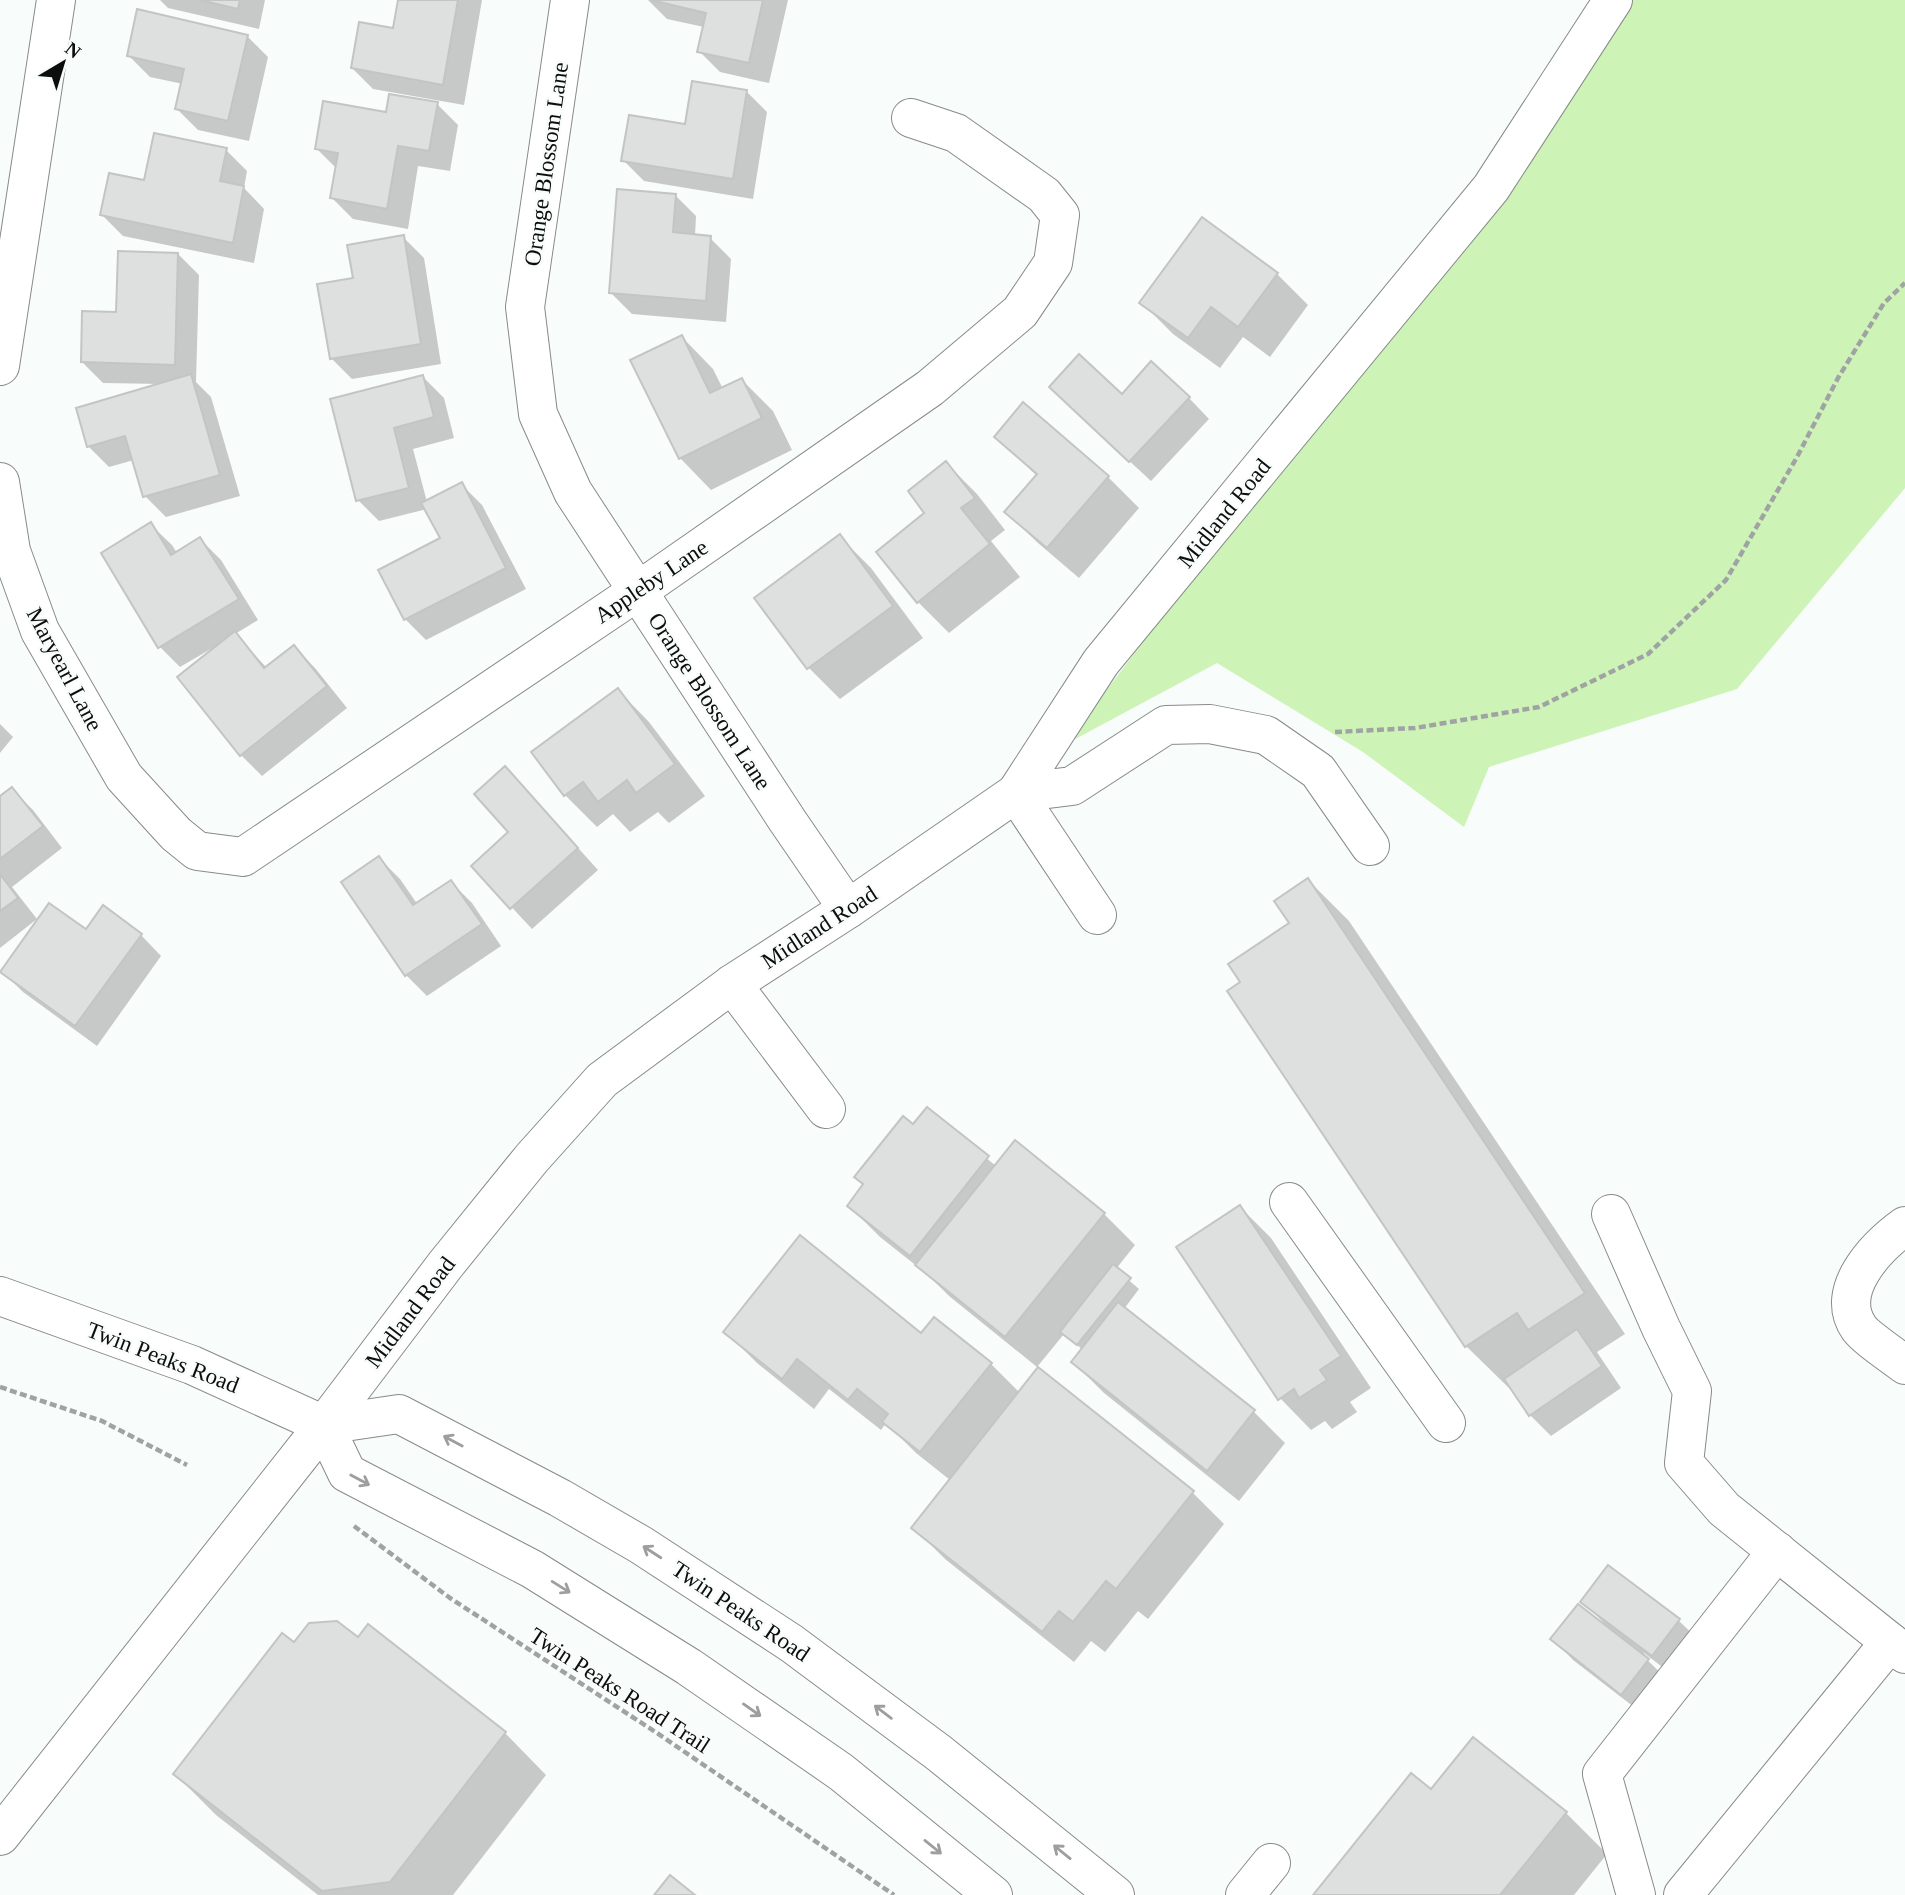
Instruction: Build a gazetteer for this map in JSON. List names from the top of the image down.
{
  "streets": {
    "street": [
      "Orange Blossom Lane",
      "Midland Road",
      "Appleby Lane",
      "Maryearl Lane",
      "Twin Peaks Road"
    ],
    "path": ["Twin Peaks Road Trail"]
  },
  "crossings": [
    ["Orange Blossom Lane", "Midland Road"],
    ["Orange Blossom Lane", "Appleby Lane"],
    ["Midland Road", "Twin Peaks Road"],
    ["Appleby Lane", "Maryearl Lane"]
  ],
  "north": "top right"
}
